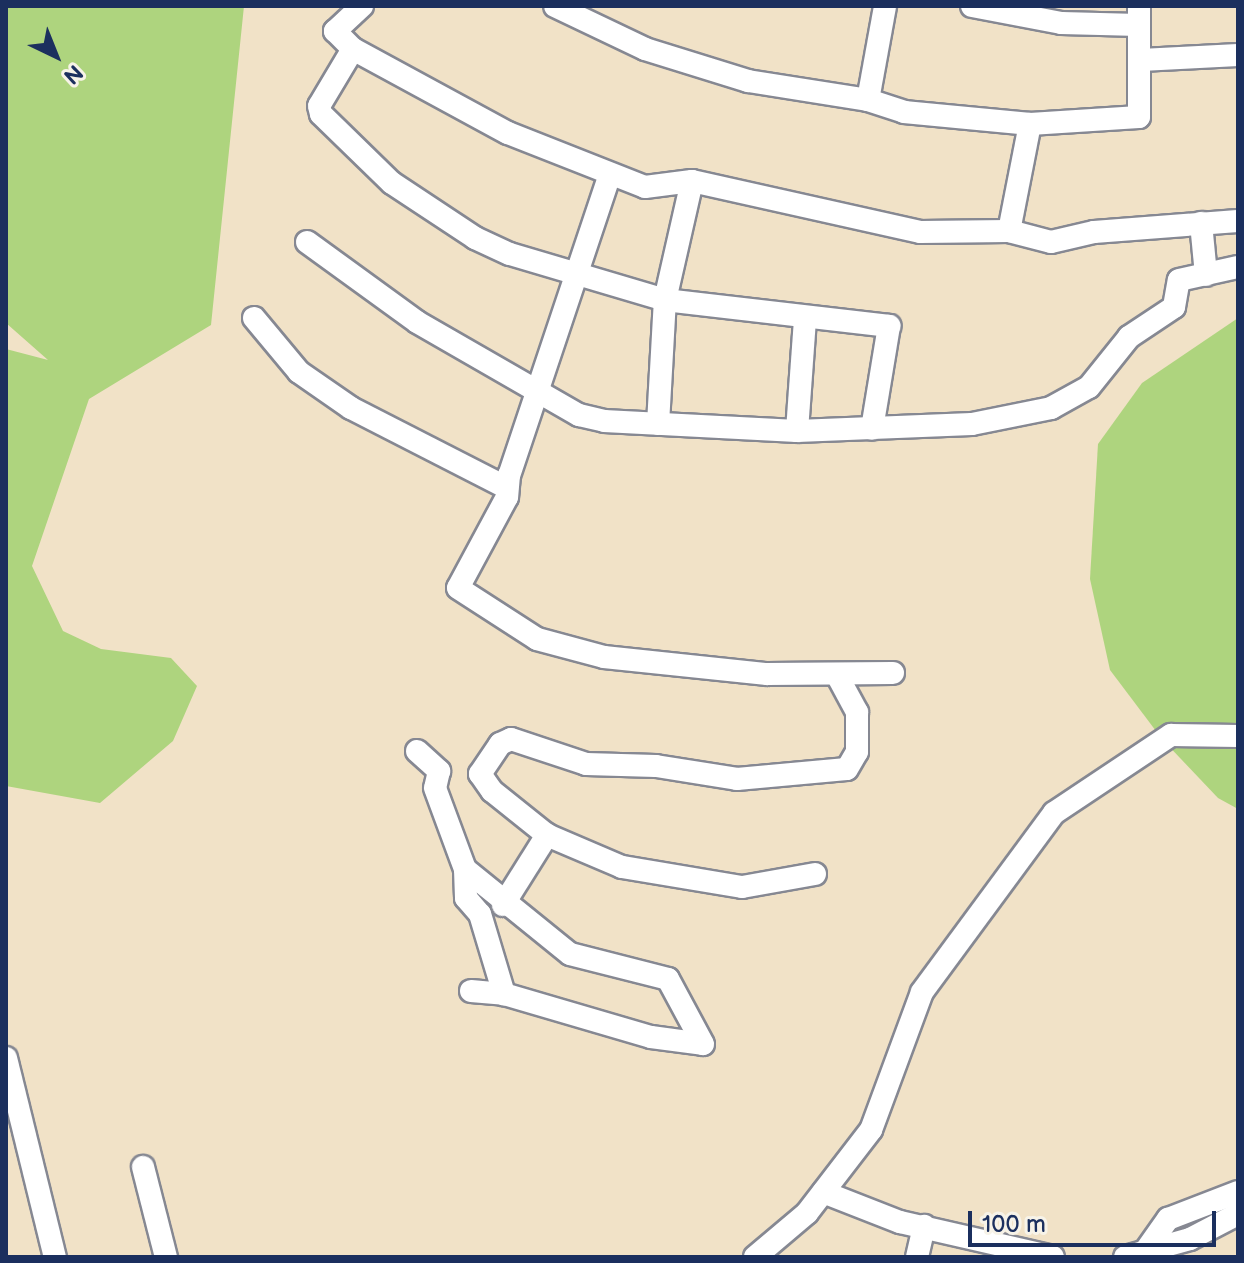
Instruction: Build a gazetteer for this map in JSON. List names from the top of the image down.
{
  "scale_bar": "100 m",
  "north": "bottom right"
}
